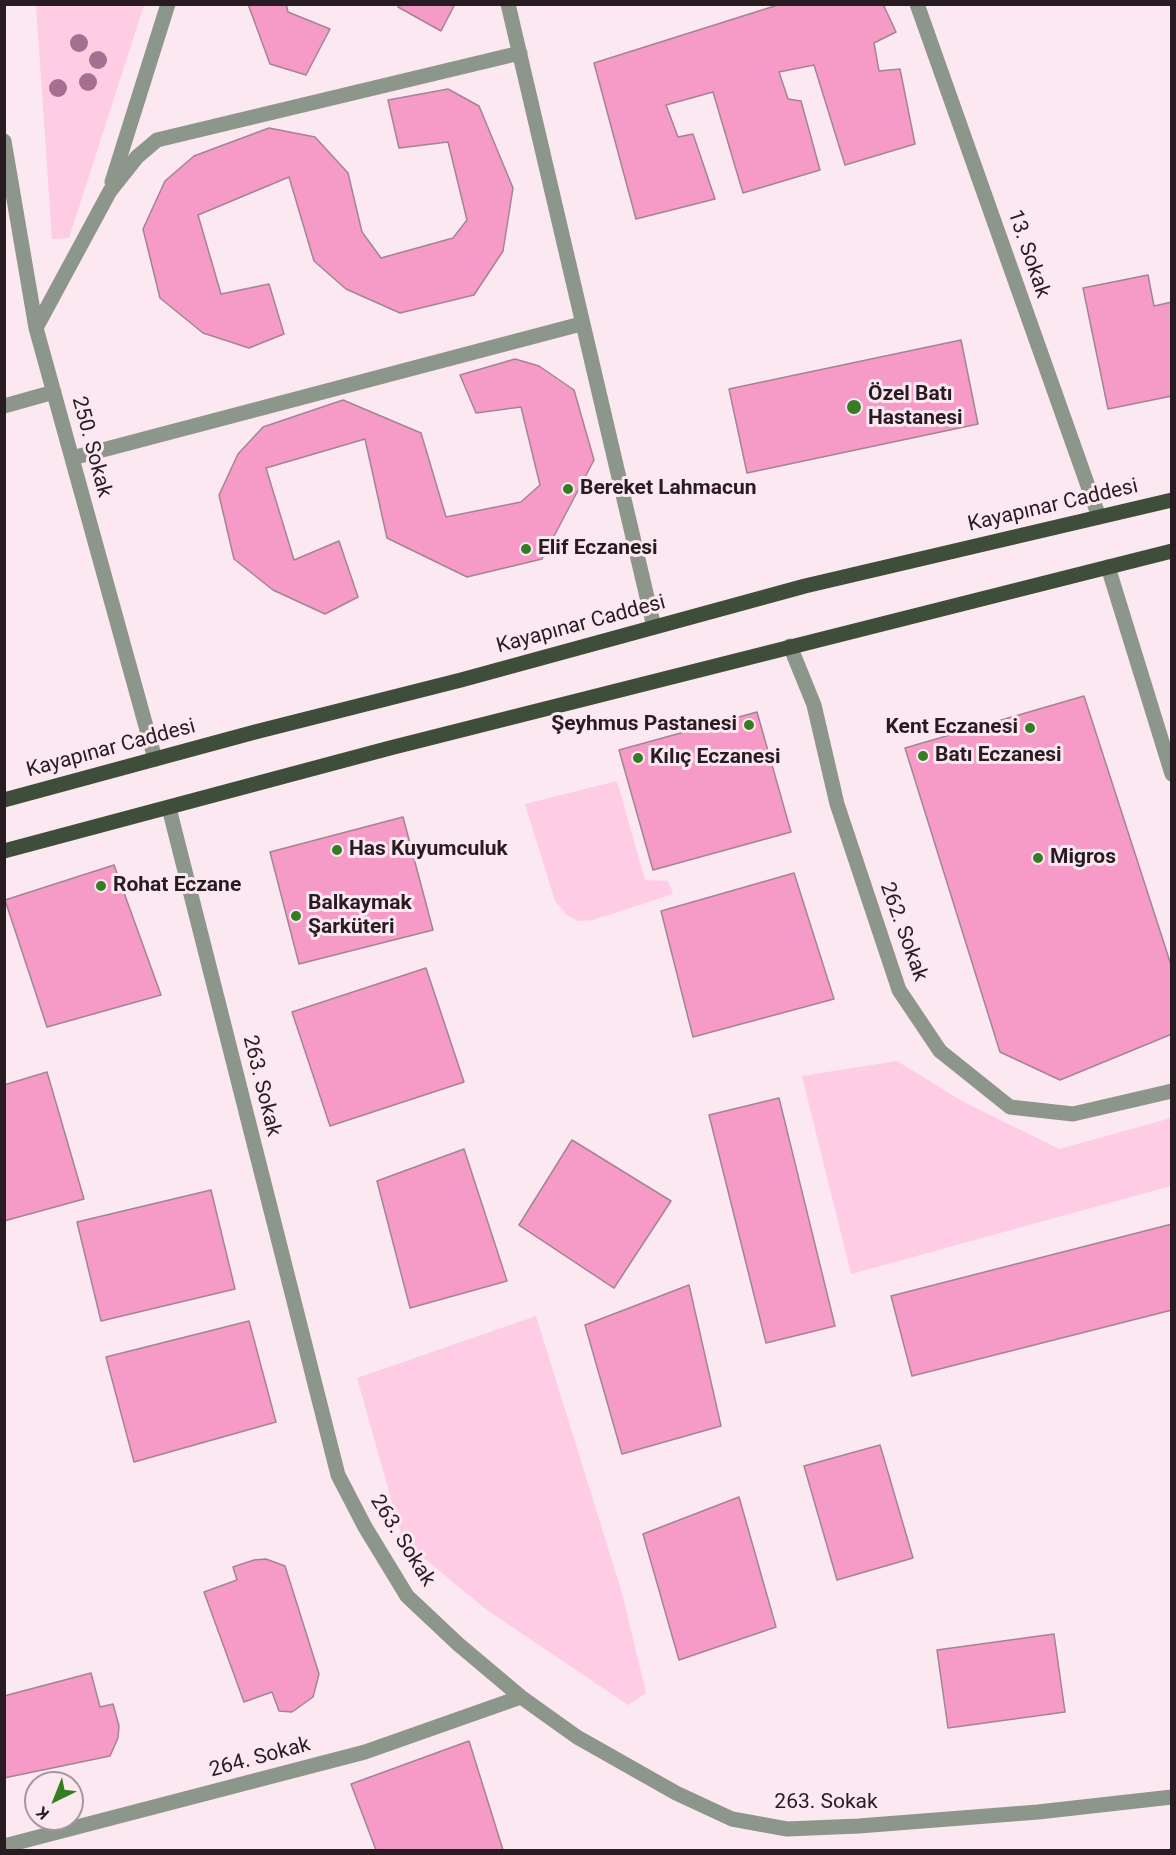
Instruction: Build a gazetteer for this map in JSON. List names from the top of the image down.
{
  "streets": {
    "main road": ["Kayapınar Caddesi"],
    "street": [
      "13. Sokak",
      "250. Sokak",
      "262. Sokak",
      "263. Sokak",
      "264. Sokak"
    ]
  },
  "crossings": [
    ["13. Sokak", "Kayapınar Caddesi"],
    ["250. Sokak", "Kayapınar Caddesi"],
    ["263. Sokak", "264. Sokak"]
  ],
  "places": [
    "Özel Batı Hastanesi",
    "Bereket Lahmacun",
    "Elif Eczanesi",
    "Şeyhmus Pastanesi",
    "Kent Eczanesi",
    "Batı Eczanesi",
    "Kılıç Eczanesi",
    "Has Kuyumculuk",
    "Migros",
    "Rohat Eczane",
    "Balkaymak Şarküteri"
  ],
  "north": "bottom left"
}
